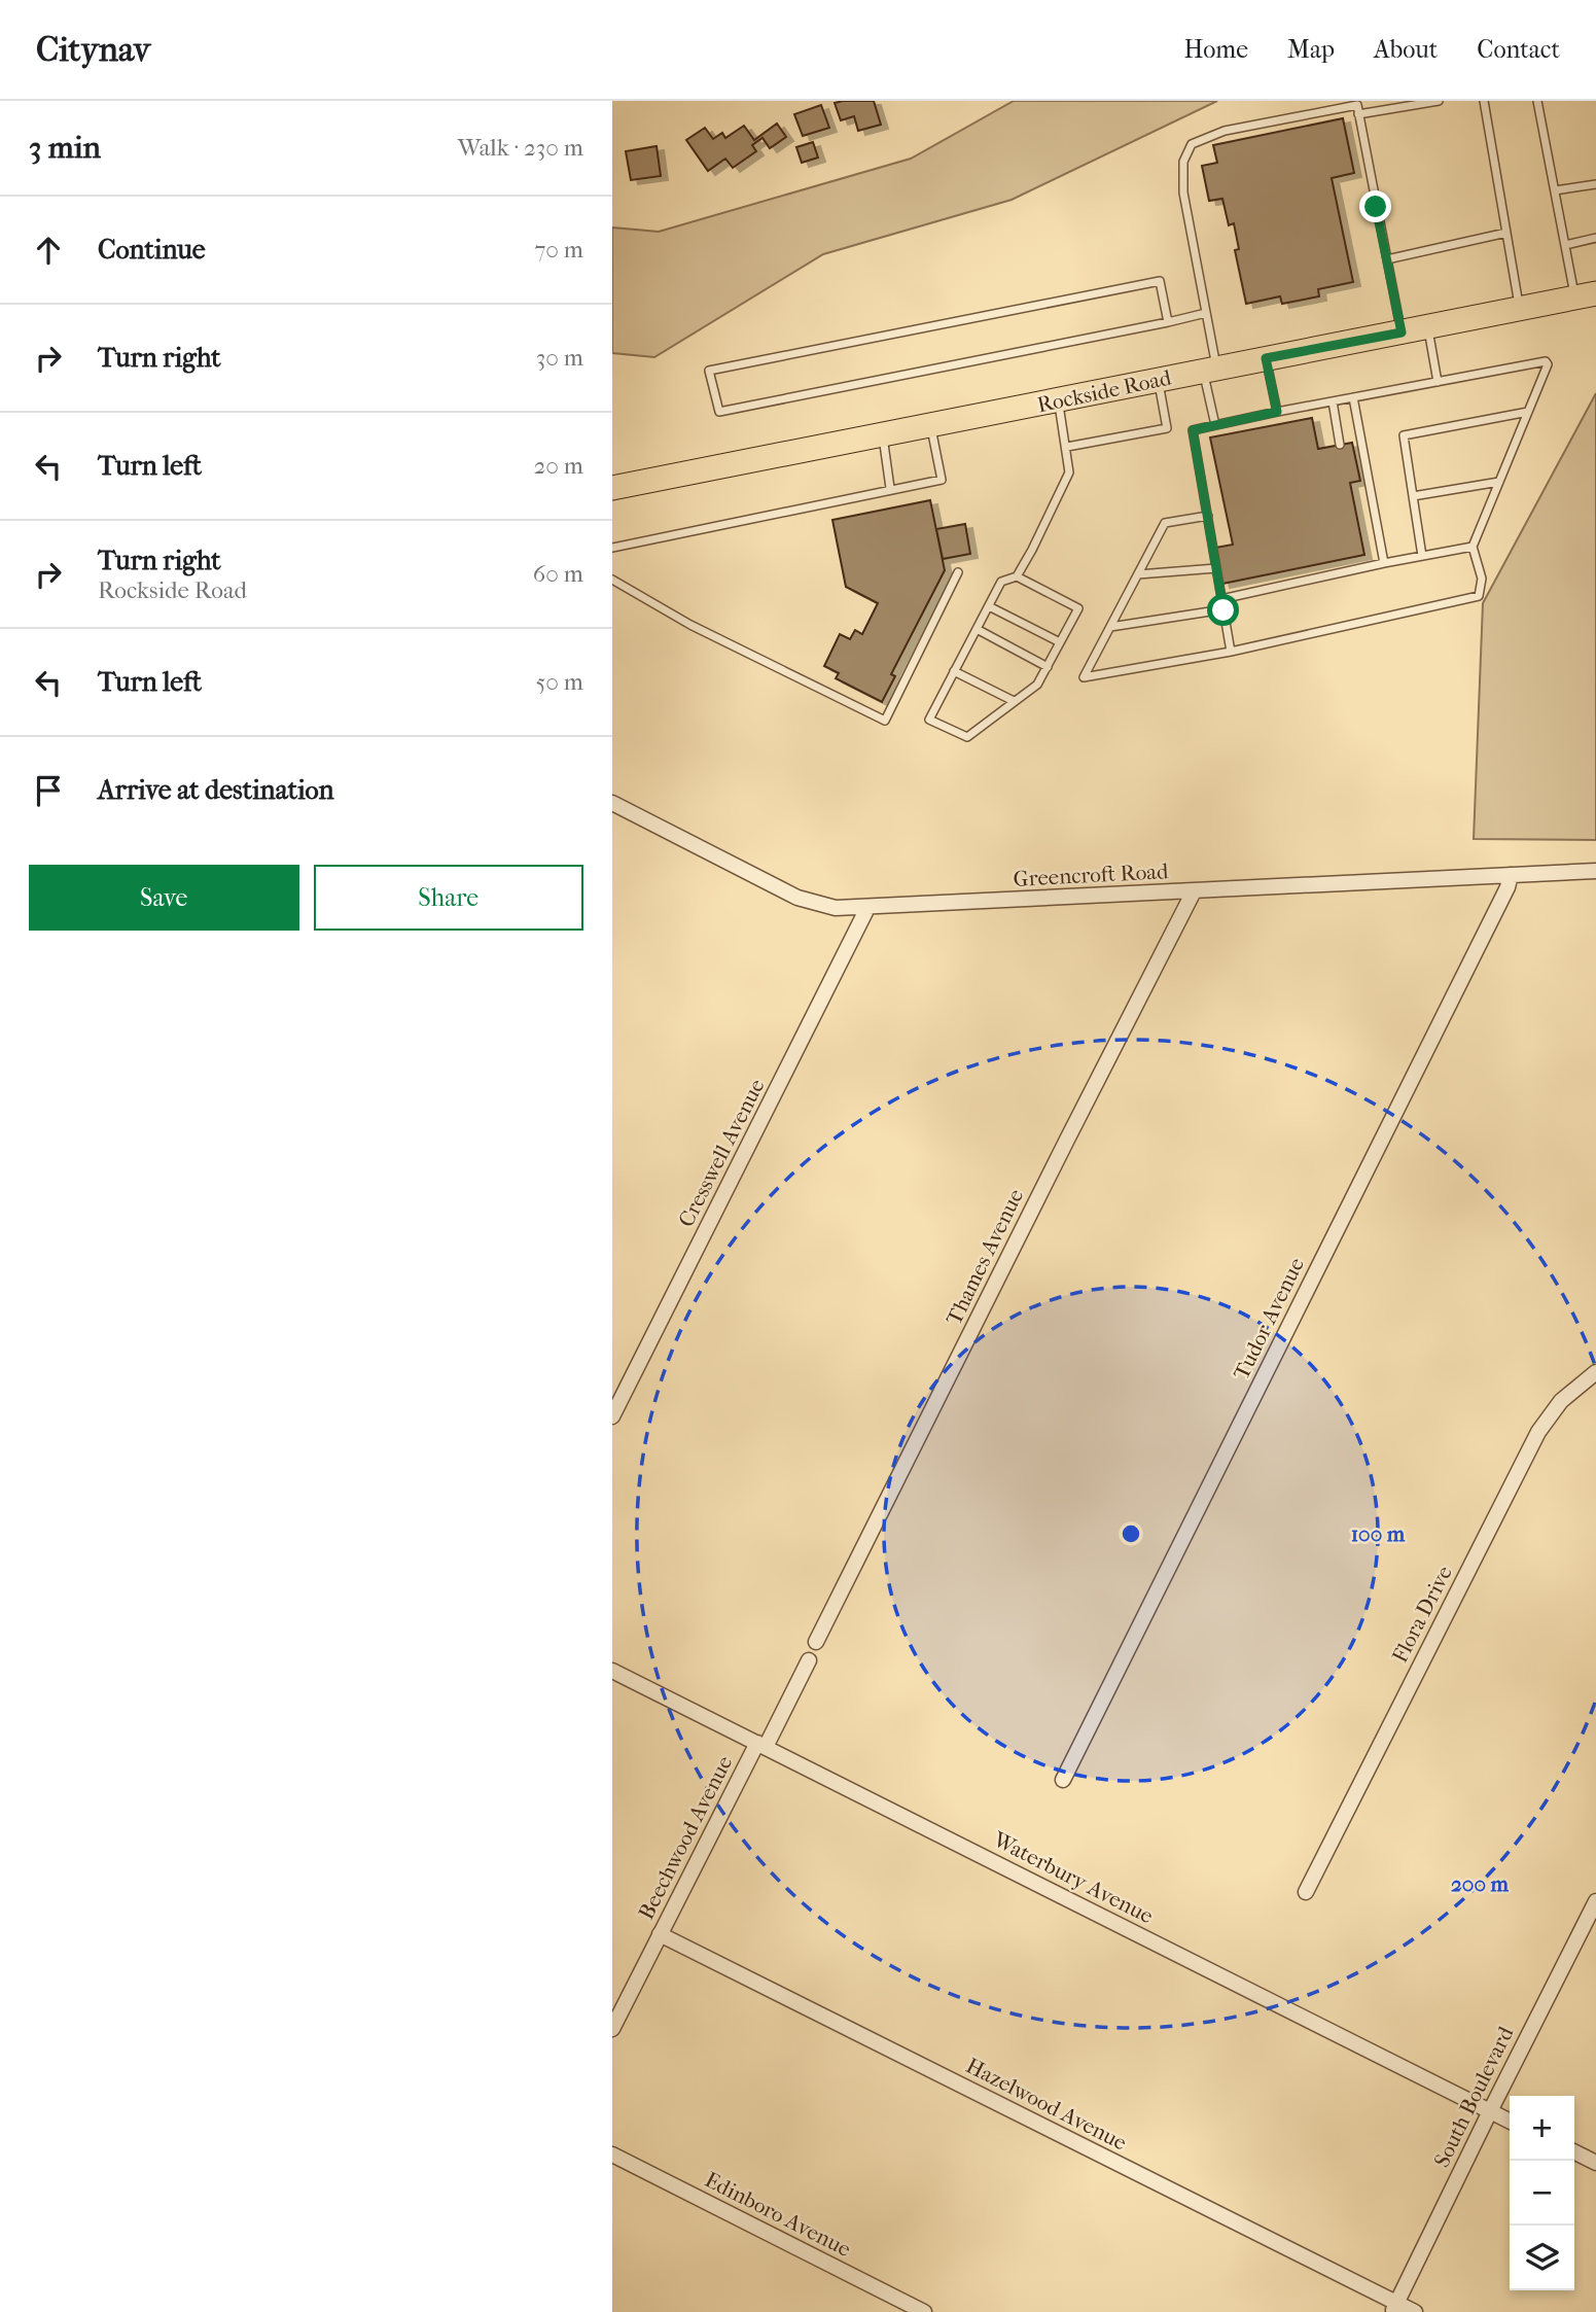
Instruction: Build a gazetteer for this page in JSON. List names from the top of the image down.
{
  "streets": {
    "main road": ["Rockside Road"],
    "street": [
      "Greencroft Road",
      "Cresswell Avenue",
      "Thames Avenue",
      "Tudor Avenue",
      "Flora Drive",
      "Beechwood Avenue",
      "Waterbury Avenue",
      "South Boulevard",
      "Hazelwood Avenue",
      "Edinboro Avenue"
    ]
  },
  "crossings": [
    ["Greencroft Road", "Cresswell Avenue"],
    ["Greencroft Road", "Thames Avenue"],
    ["Greencroft Road", "Tudor Avenue"],
    ["Beechwood Avenue", "Waterbury Avenue"],
    ["Beechwood Avenue", "Hazelwood Avenue"],
    ["Waterbury Avenue", "South Boulevard"],
    ["South Boulevard", "Hazelwood Avenue"]
  ],
  "page": {
    "header": "Citynav",
    "nav": [
      "Home",
      "Map",
      "About",
      "Contact"
    ],
    "heading": ["3 min", "Walk · 230 m"],
    "list": [
      ["Continue", "70 m"],
      ["Turn right", "30 m"],
      ["Turn left", "20 m"],
      ["Turn right", "Rockside Road", "60 m"],
      ["Turn left", "50 m"],
      "Arrive at destination"
    ],
    "buttons": ["Save", "Share"],
    "map_buttons": ["+", "−"]
  },
  "rings": ["100 m", "200 m"]
}
